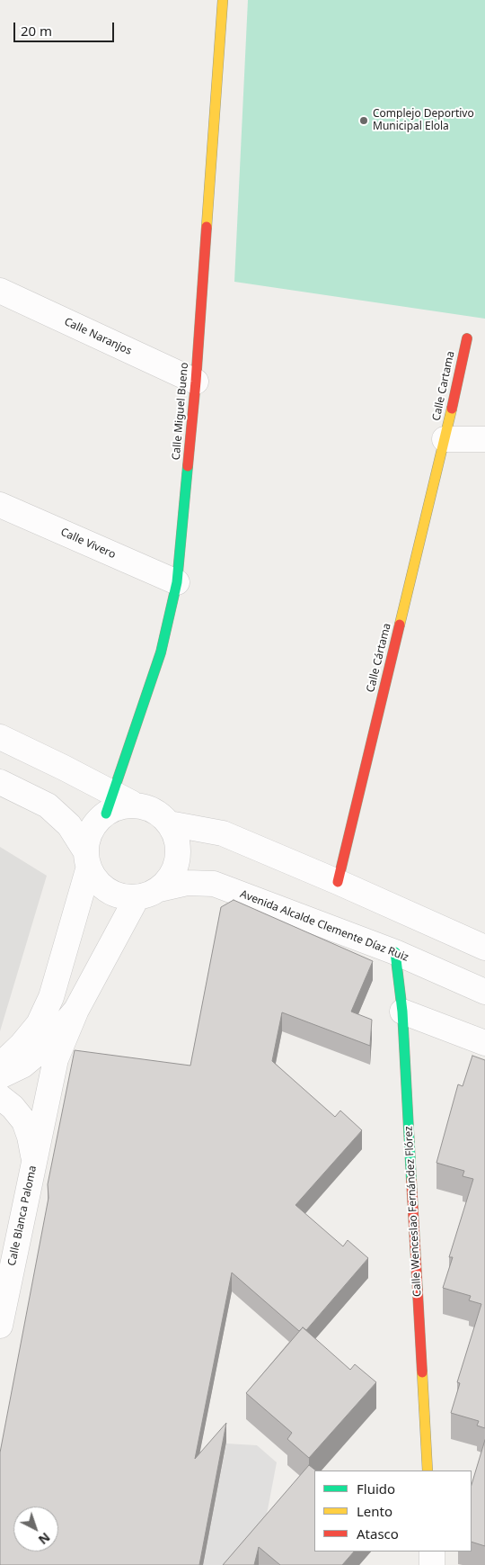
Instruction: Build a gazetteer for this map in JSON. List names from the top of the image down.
{
  "streets": {
    "street": [
      "Calle Naranjos",
      "Calle Cartama",
      "Calle Miguel Bueno",
      "Calle Vivero",
      "Calle Cártama",
      "Avenida Alcalde Clemente Díaz Ruiz",
      "Calle Wenceslao Fernández Flórez",
      "Calle Blanca Paloma"
    ]
  },
  "crossings": [
    ["Calle Naranjos", "Calle Miguel Bueno"],
    ["Calle Cartama", "Calle Cártama"],
    ["Calle Miguel Bueno", "Calle Vivero"],
    ["Calle Miguel Bueno", "Avenida Alcalde Clemente Díaz Ruiz"],
    ["Avenida Alcalde Clemente Díaz Ruiz", "Calle Wenceslao Fernández Flórez"]
  ],
  "places": ["Complejo Deportivo Municipal Elola"],
  "legend": ["Fluido", "Lento", "Atasco"],
  "scale_bar": "20 m",
  "north": "bottom right"
}
